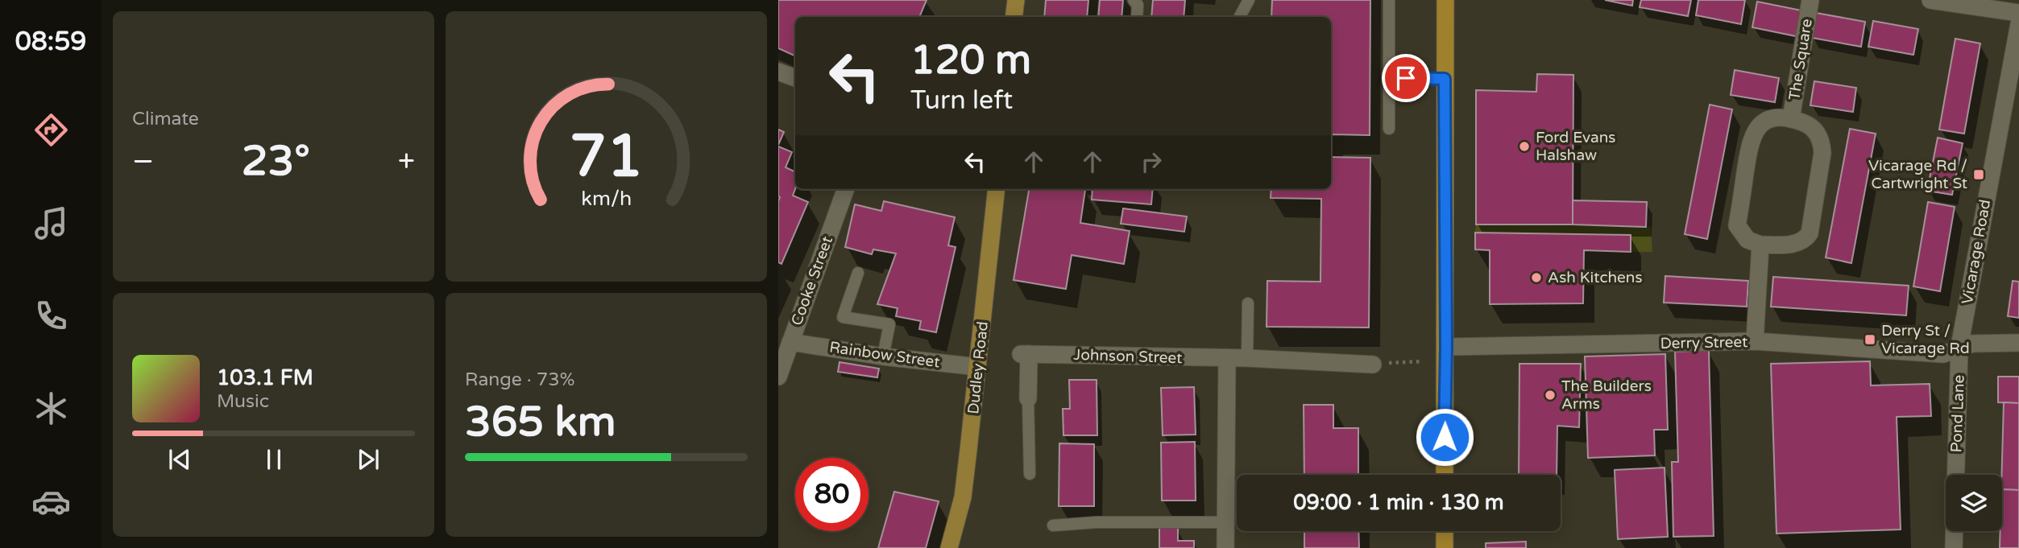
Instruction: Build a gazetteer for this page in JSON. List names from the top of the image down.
{
  "streets": {
    "main road": ["Dudley Road"],
    "street": [
      "The Square",
      "Vicarage Road",
      "Cooke Street",
      "Derry Street",
      "Rainbow Street",
      "Johnson Street",
      "Pond Lane"
    ]
  },
  "crossings": [
    ["Vicarage Road", "Derry Street"],
    ["Vicarage Road", "Pond Lane"],
    ["Cooke Street", "Rainbow Street"],
    ["Derry Street", "Pond Lane"],
    ["Rainbow Street", "Dudley Road"]
  ],
  "places": {
    "other": ["Ford Evans Halshaw", "Ash Kitchens", "The Builders Arms"],
    "transit": ["Vicarage Rd / Cartwright St", "Derry St / Vicarage Rd"]
  },
  "page": {
    "tabs": "08:59",
    "tile": [
      "Climate",
      ["Range · 73%", "365 km"]
    ],
    "turn": ["120 m", "Turn left"],
    "heat": ["−", "23°", "+"],
    "song": ["103.1 FM", "Music"],
    "limit": "80",
    "trip": "09:00 · 1 min · 130 m",
    "gauge": ["71", "km/h"]
  }
}
